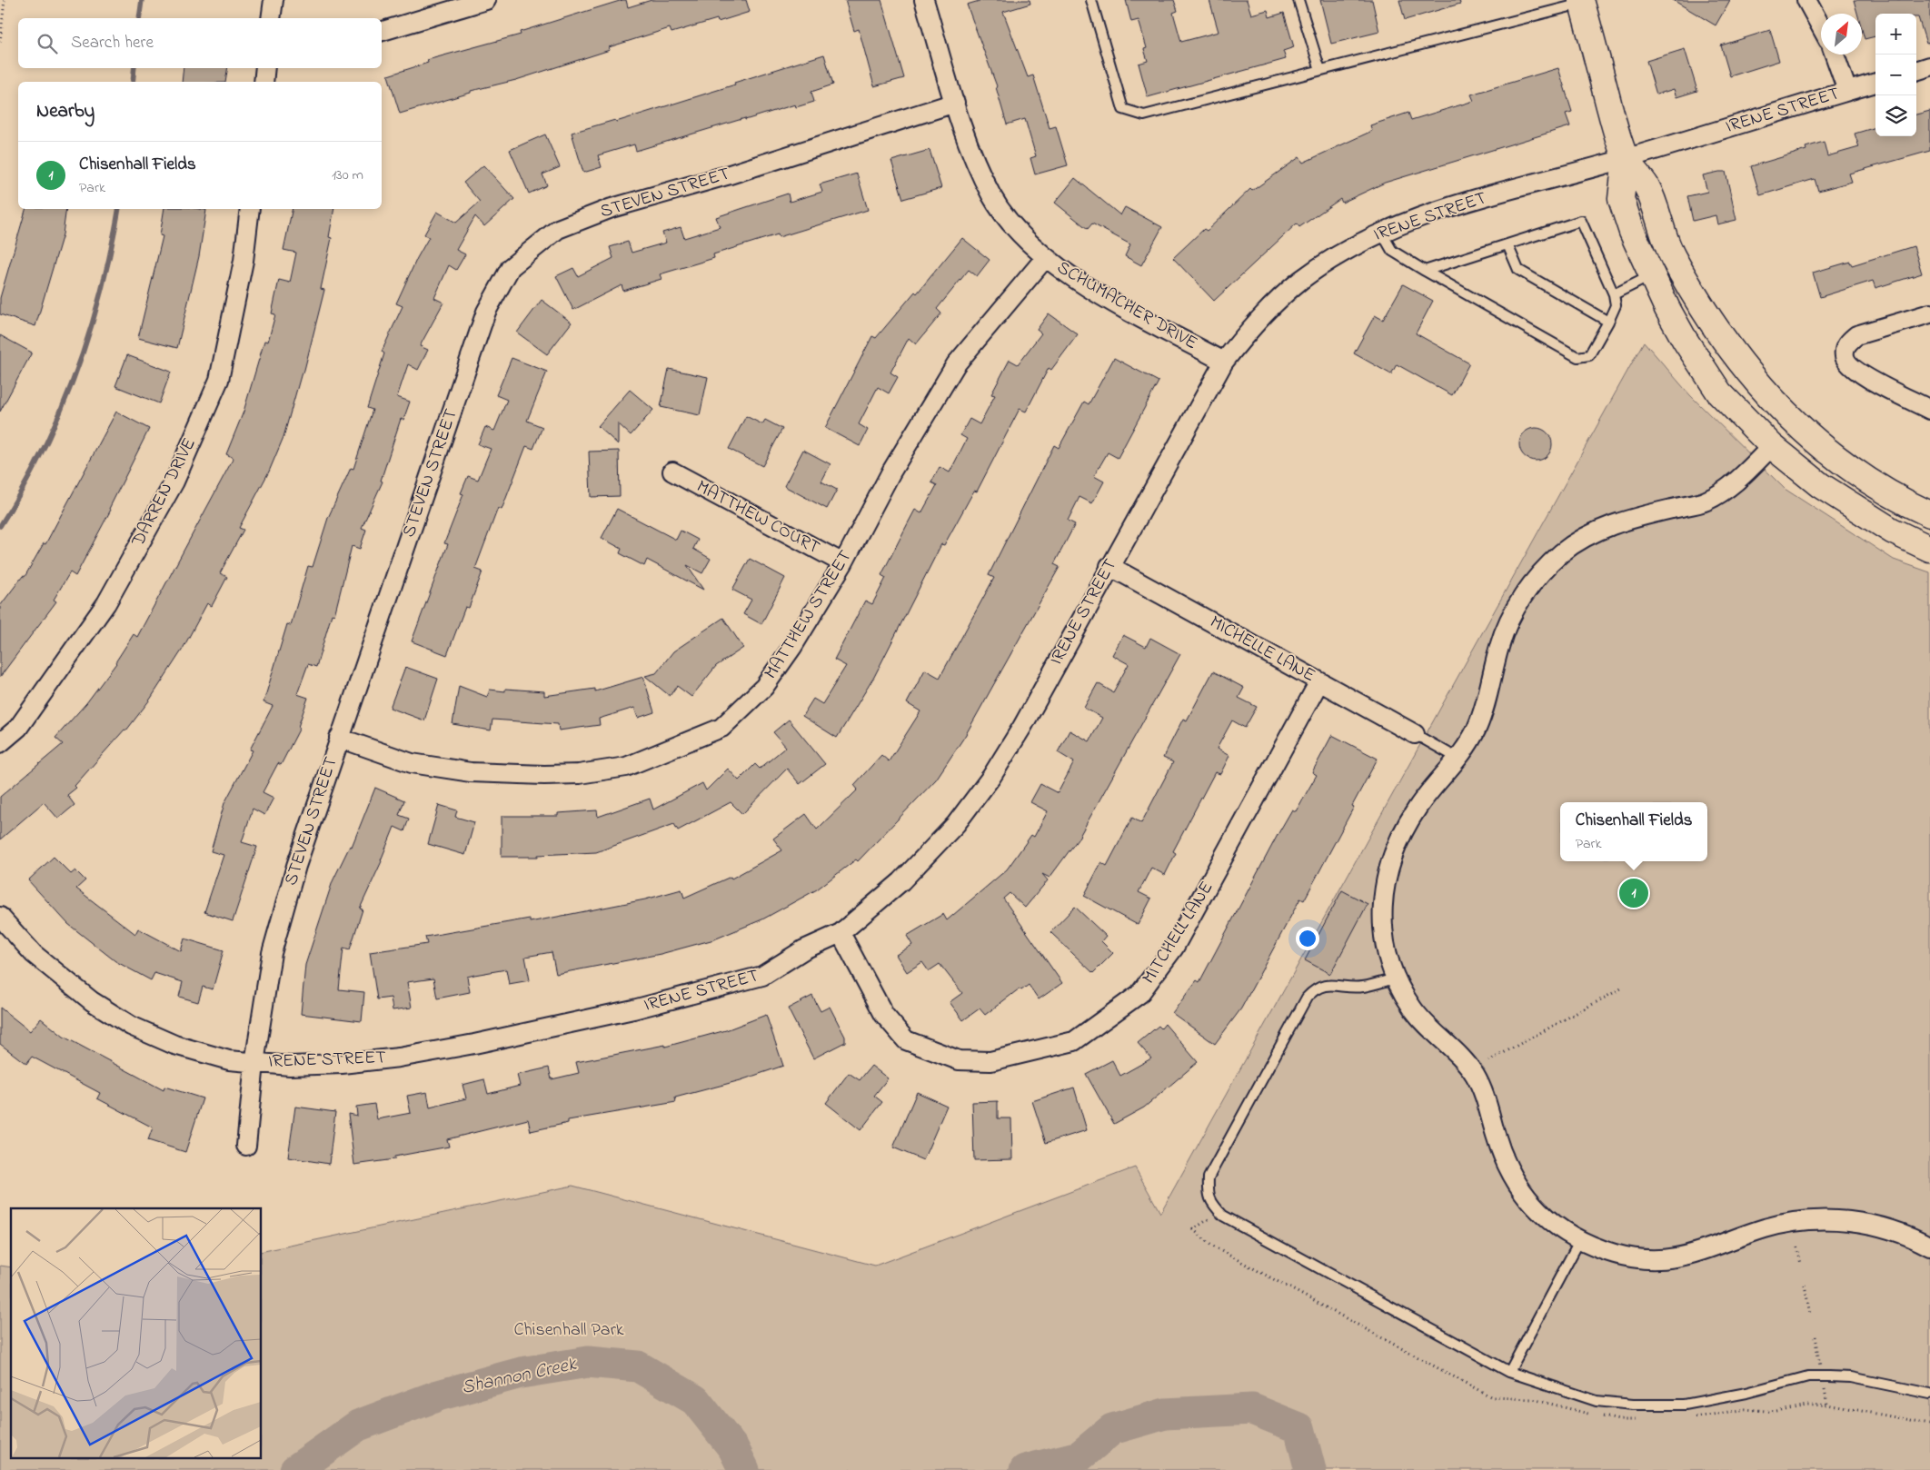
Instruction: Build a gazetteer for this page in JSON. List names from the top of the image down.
{
  "streets": {
    "street": [
      "IRENE STREET",
      "STEVEN STREET",
      "SCHUMACHER DRIVE",
      "DARREN DRIVE",
      "MATTHEW COURT",
      "MATTHEW STREET",
      "MICHELLE LANE",
      "MITCHELL LANE"
    ]
  },
  "crossings": [
    ["IRENE STREET", "STEVEN STREET"],
    ["IRENE STREET", "SCHUMACHER DRIVE"],
    ["IRENE STREET", "MICHELLE LANE"],
    ["IRENE STREET", "MITCHELL LANE"],
    ["STEVEN STREET", "SCHUMACHER DRIVE"],
    ["STEVEN STREET", "MATTHEW STREET"],
    ["SCHUMACHER DRIVE", "MATTHEW STREET"],
    ["MATTHEW COURT", "MATTHEW STREET"],
    ["MICHELLE LANE", "MITCHELL LANE"]
  ],
  "water": ["Shannon Creek"],
  "parks": ["Chisenhall Park"],
  "north": "top right",
  "page": {
    "map_buttons": ["+", "−"],
    "search": "Search here",
    "heading": "Nearby",
    "list": [
      {
        "mark": "1",
        "name": "Chisenhall Fields",
        "note": "Park",
        "value": "130 m"
      }
    ],
    "popup": ["Chisenhall Fields", "Park"],
    "pins": "1"
  }
}
